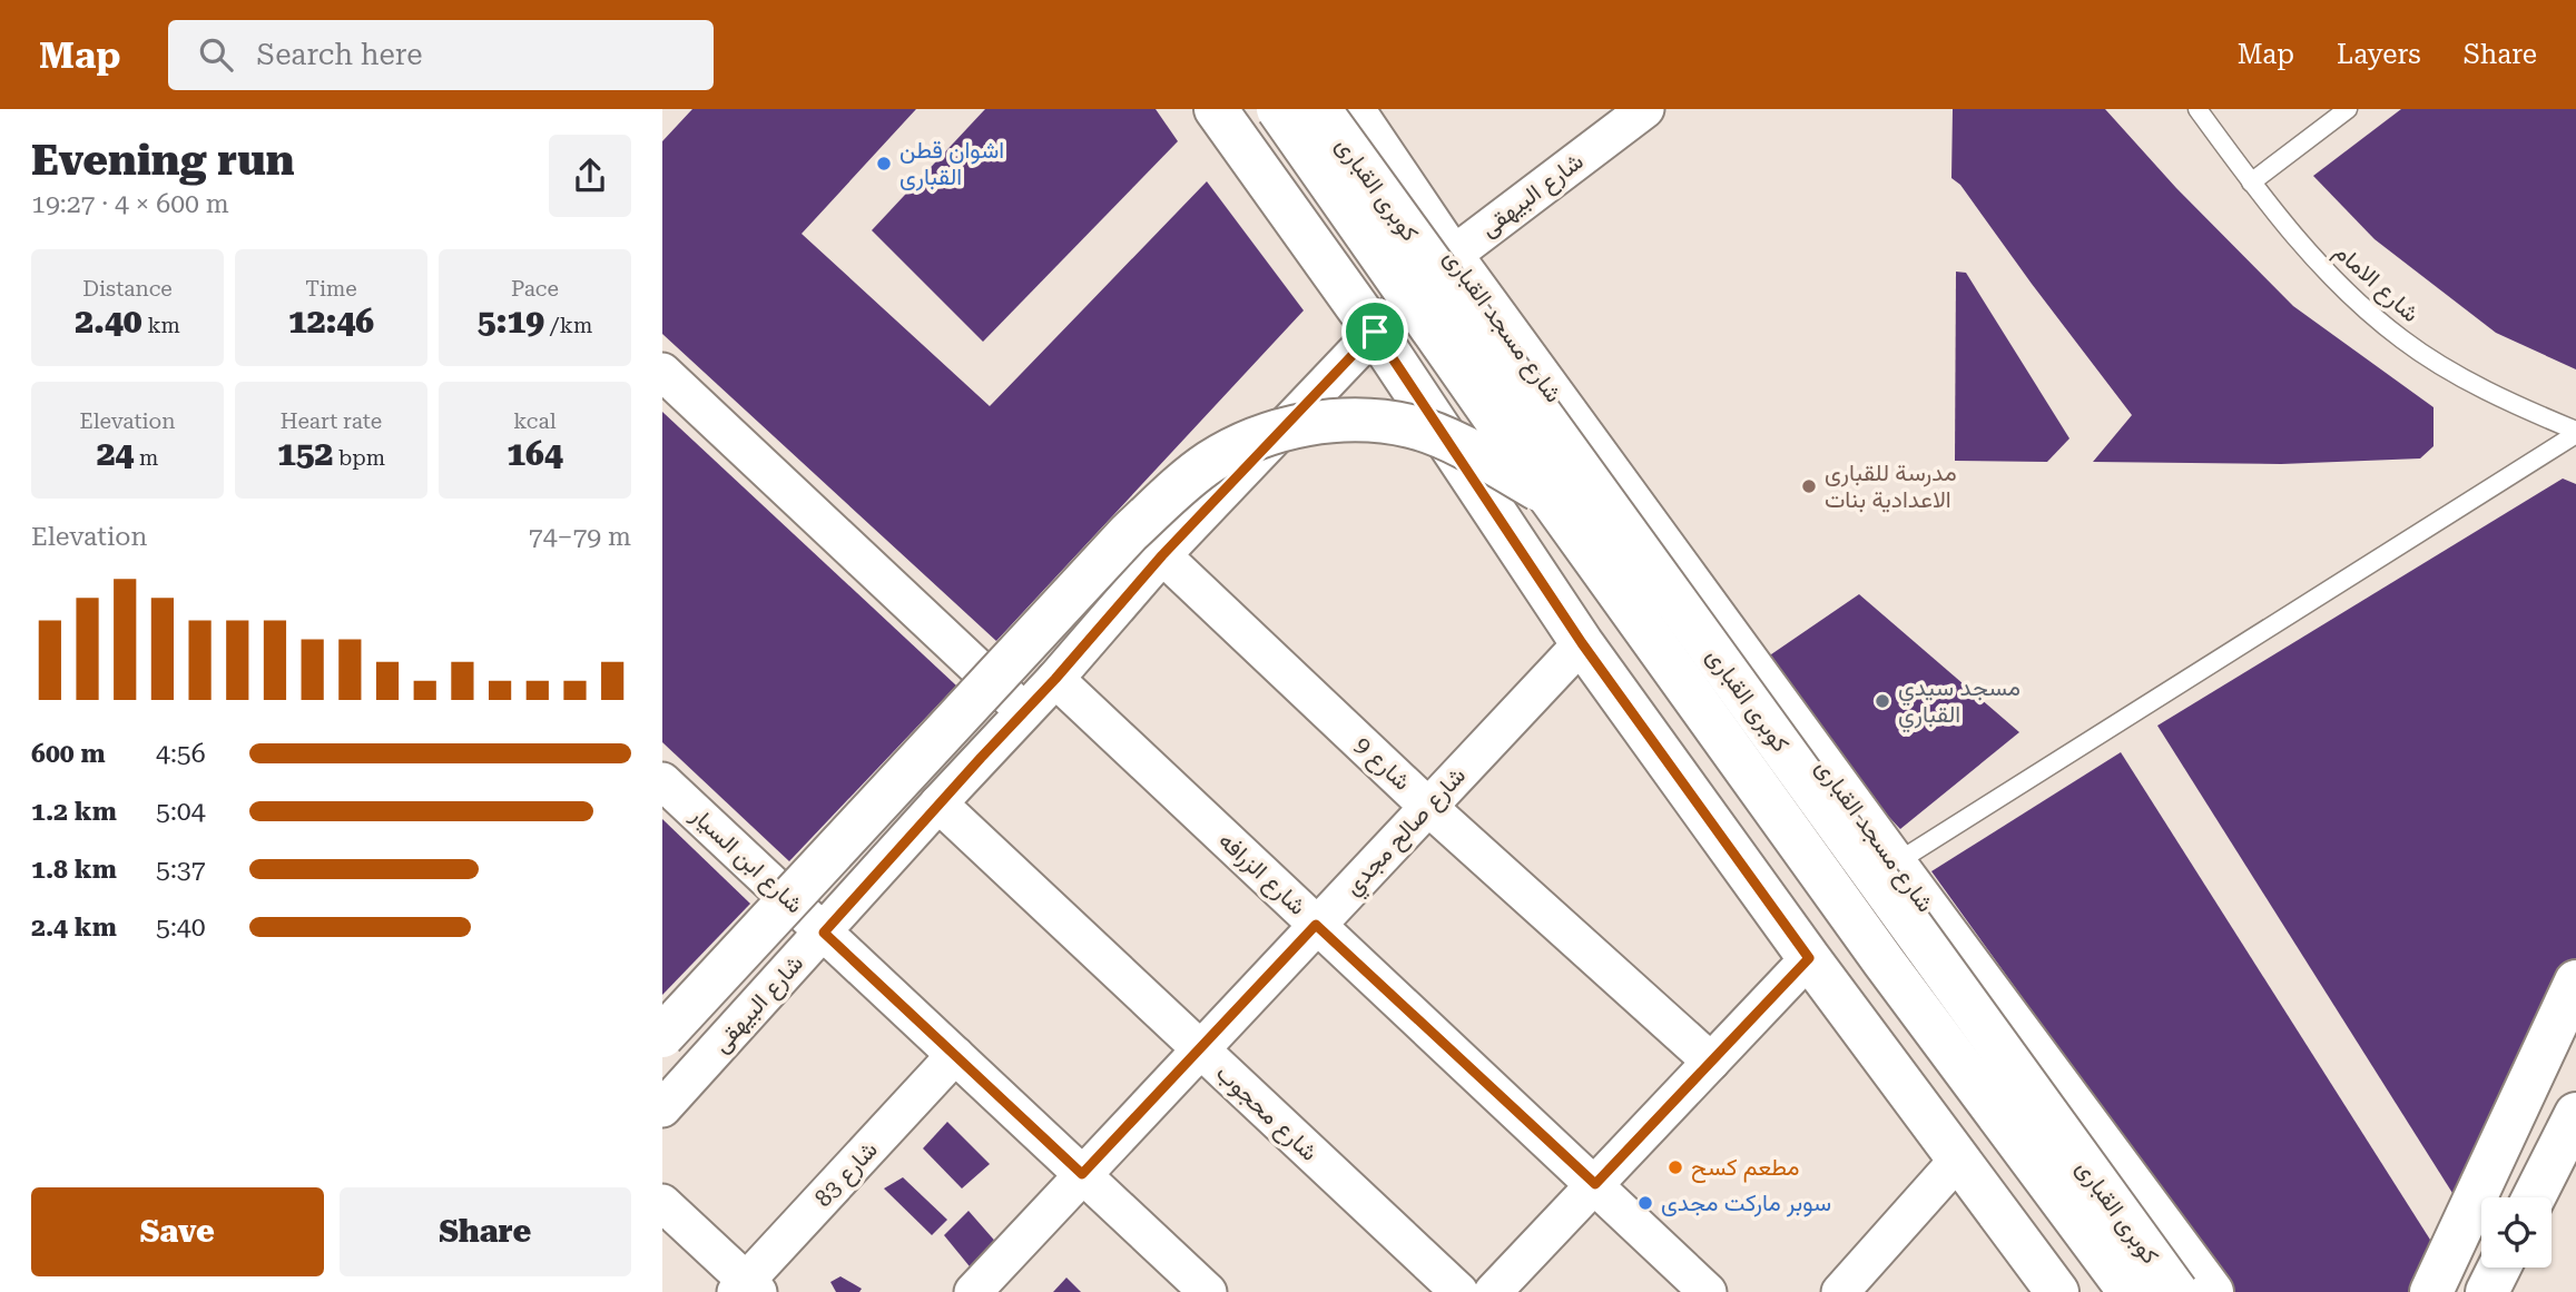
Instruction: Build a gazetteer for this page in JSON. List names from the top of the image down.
{
  "streets": {
    "main road": ["كوبرى القبارى", "شارع مسجد القبارى"],
    "street": [
      "شارع البيهقى",
      "شارع 9",
      "شارع صالح مجدي",
      "شارع ابن السيار",
      "شارع الزرافه",
      "شارع محجوب",
      "شارع 83"
    ],
    "lane": ["شارع الامام"]
  },
  "crossings": [
    ["شارع البيهقى", "شارع مسجد القبارى"],
    ["شارع البيهقى", "شارع 9"],
    ["شارع البيهقى", "شارع ابن السيار"],
    ["شارع البيهقى", "شارع الزرافه"],
    ["شارع البيهقى", "شارع محجوب"],
    ["شارع 9", "شارع صالح مجدي"],
    ["شارع صالح مجدي", "شارع ابن السيار"],
    ["شارع صالح مجدي", "شارع الزرافه"],
    ["شارع صالح مجدي", "شارع محجوب"],
    ["شارع ابن السيار", "شارع 83"]
  ],
  "places": [
    "اشوان قطن القبارى",
    "مدرسة للقبارى الاعدادية بنات",
    "مسجد سيدي القباري",
    "مطعم كسح",
    "سوبر ماركت مجدى"
  ],
  "page": {
    "header": "Map",
    "search": "Search here",
    "nav": ["Map", "Layers", "Share"],
    "heading": ["Evening run", "19:27 · 4 × 600 m"],
    "stats": [
      ["Distance", "2.40 km"],
      ["Time", "12:46"],
      ["Pace", "5:19 /km"],
      ["Elevation", "24 m"],
      ["Heart rate", "152 bpm"],
      ["kcal", "164"]
    ],
    "chart": ["Elevation", "74–79 m"],
    "list": [
      {
        "name": "600 m",
        "note": "4:56"
      },
      {
        "name": "1.2 km",
        "note": "5:04"
      },
      {
        "name": "1.8 km",
        "note": "5:37"
      },
      {
        "name": "2.4 km",
        "note": "5:40"
      }
    ],
    "buttons": ["Save", "Share"]
  }
}
